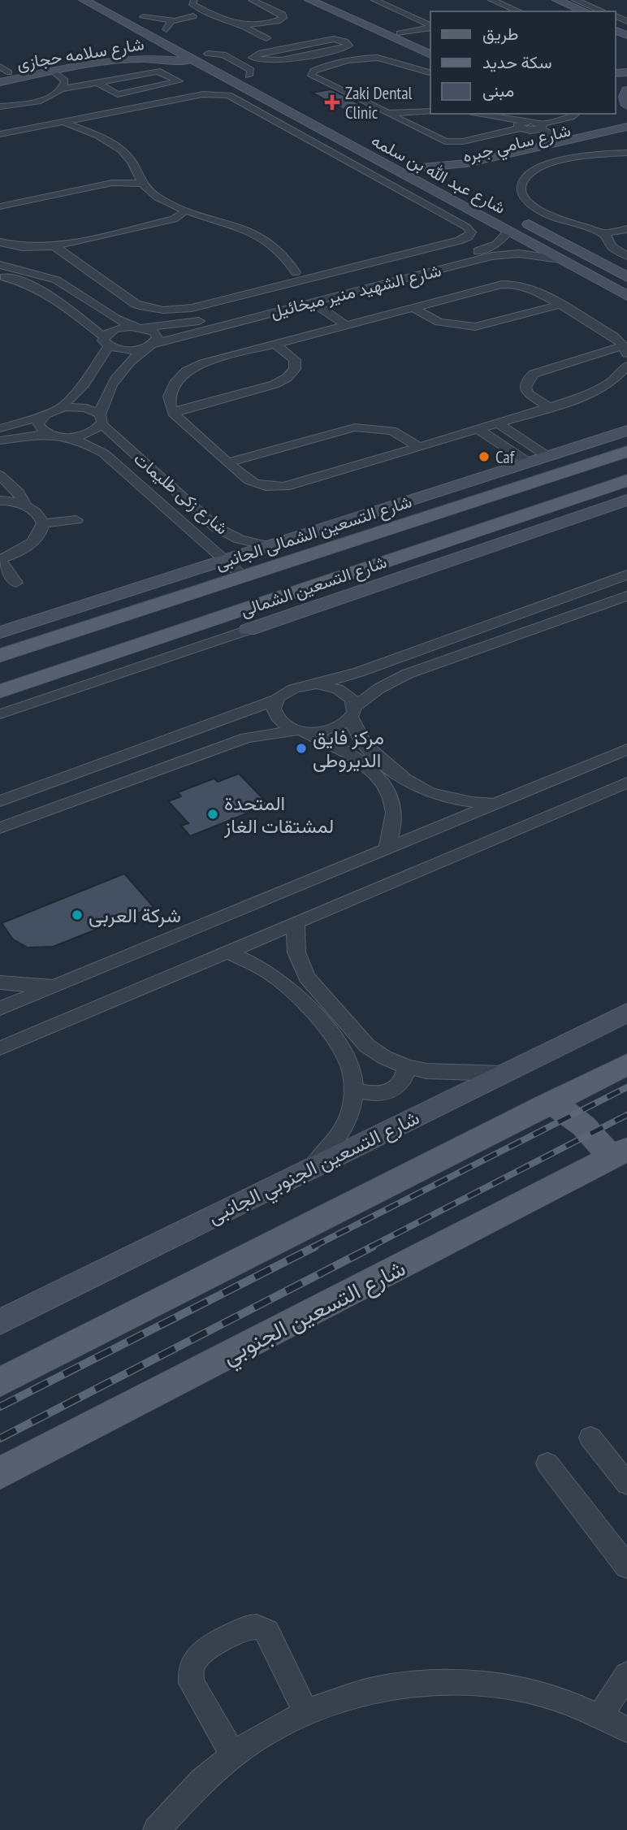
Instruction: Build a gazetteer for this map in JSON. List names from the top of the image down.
{
  "streets": {
    "main road": ["شارع التسعين الشمالى", "شارع التسعين الجنوبي"],
    "street": [
      "شارع سلامه حجازى",
      "شارع سامي جبره",
      "شارع عبد الله بن سلمه",
      "شارع الشهيد منير ميخائيل",
      "شارع زكى طليمات",
      "شارع التسعين الشمالى الجانبى",
      "شارع التسعين الجنوبي الجانبى"
    ]
  },
  "crossings": [
    ["شارع سلامه حجازى", "شارع عبد الله بن سلمه"],
    ["شارع سامي جبره", "شارع عبد الله بن سلمه"],
    ["شارع عبد الله بن سلمه", "شارع الشهيد منير ميخائيل"],
    ["شارع زكى طليمات", "شارع التسعين الشمالى الجانبى"],
    ["شارع زكى طليمات", "شارع التسعين الشمالى"]
  ],
  "places": {
    "health": ["Zaki Dental Clinic"],
    "other": [
      "Caf",
      "مركز فايق الديروطى",
      "المتحدة لمشتقات الغاز",
      "شركة العربى"
    ]
  },
  "legend": ["طريق", "سكة حديد", "مبنى"]
}
